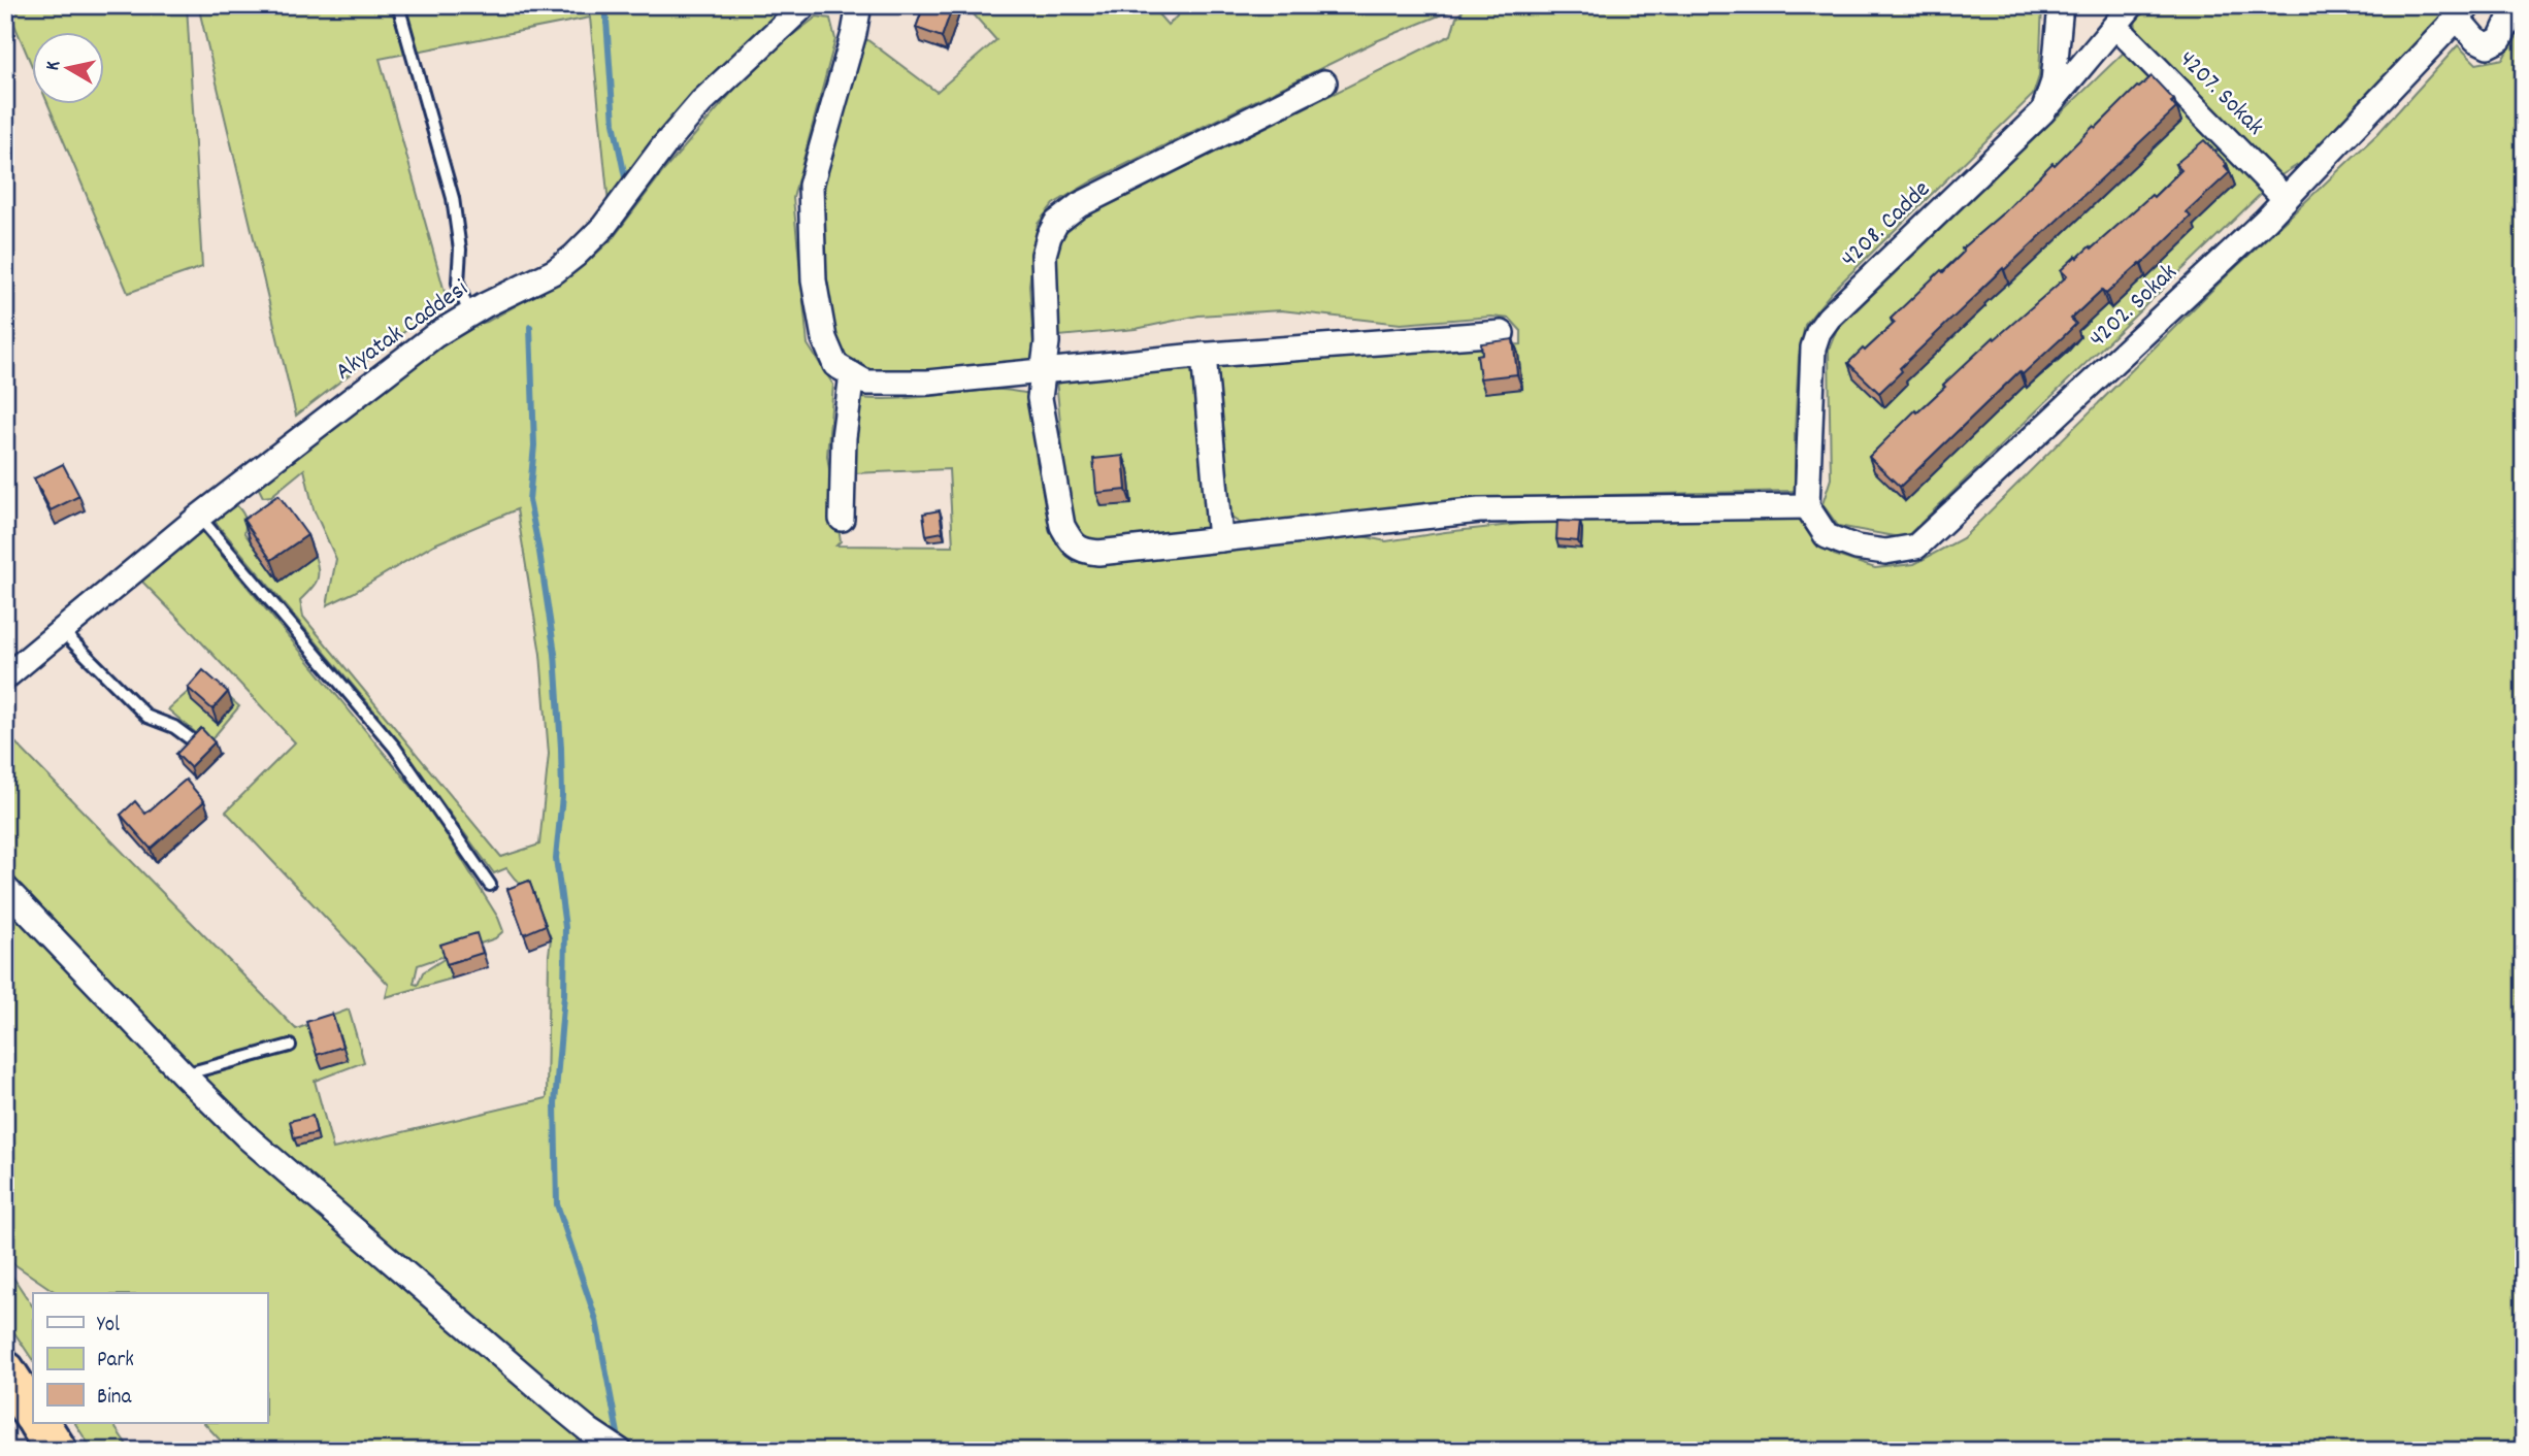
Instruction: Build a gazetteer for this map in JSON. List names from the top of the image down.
{
  "streets": {
    "street": [
      "4207. Sokak",
      "4208. Cadde",
      "4202. Sokak",
      "Akyatak Caddesi"
    ]
  },
  "crossings": [
    ["4207. Sokak", "4202. Sokak"],
    ["4208. Cadde", "4202. Sokak"]
  ],
  "legend": ["Yol", "Park", "Bina"],
  "north": "left"
}
